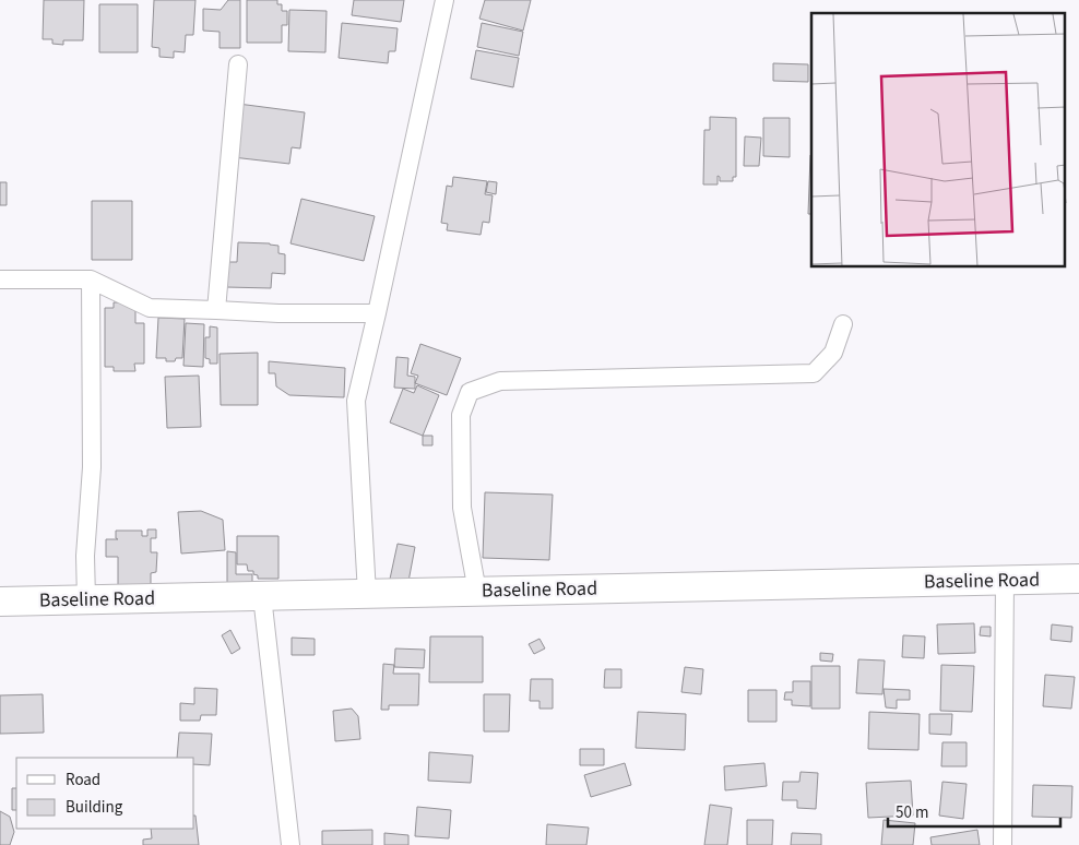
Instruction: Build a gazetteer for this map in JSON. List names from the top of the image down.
{
  "streets": {
    "main road": ["Baseline Road"]
  },
  "legend": ["Road", "Building"],
  "scale_bar": "50 m"
}
